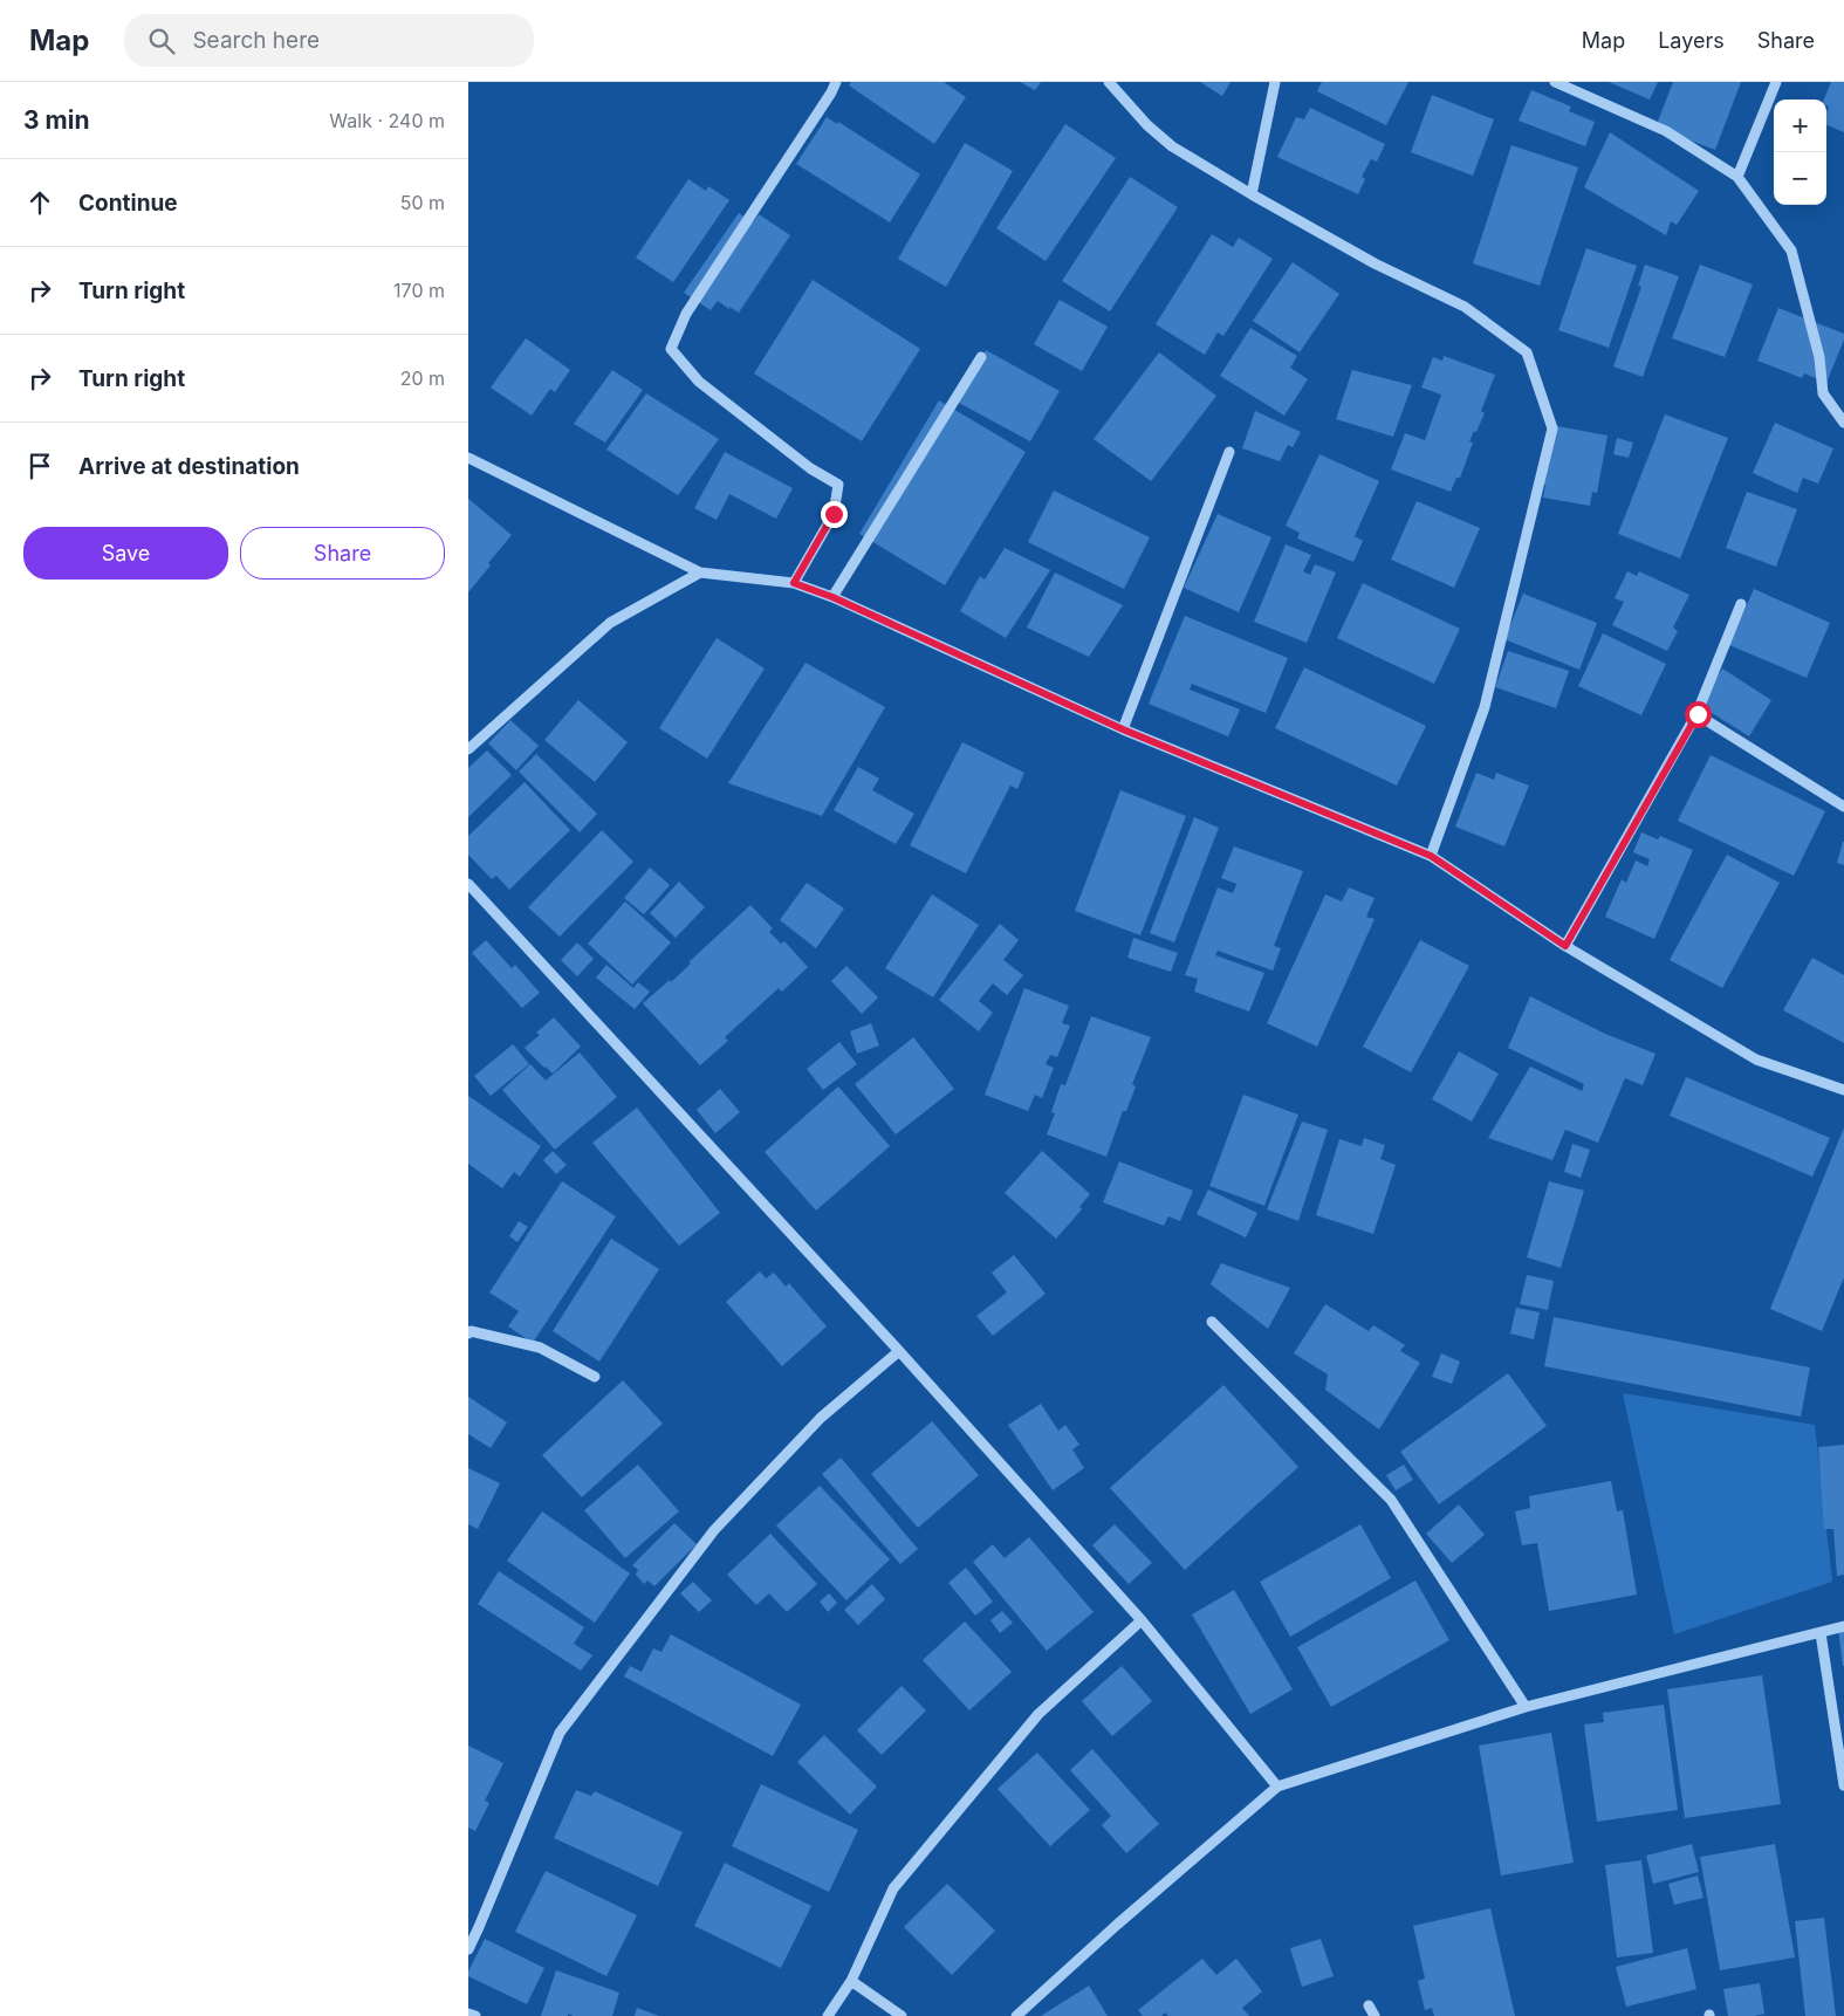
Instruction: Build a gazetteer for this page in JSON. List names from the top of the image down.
{
  "page": {
    "header": "Map",
    "search": "Search here",
    "nav": ["Map", "Layers", "Share"],
    "heading": ["3 min", "Walk · 240 m"],
    "map_buttons": ["+", "−"],
    "list": [
      ["Continue", "50 m"],
      ["Turn right", "170 m"],
      ["Turn right", "20 m"],
      "Arrive at destination"
    ],
    "buttons": ["Save", "Share"]
  }
}
